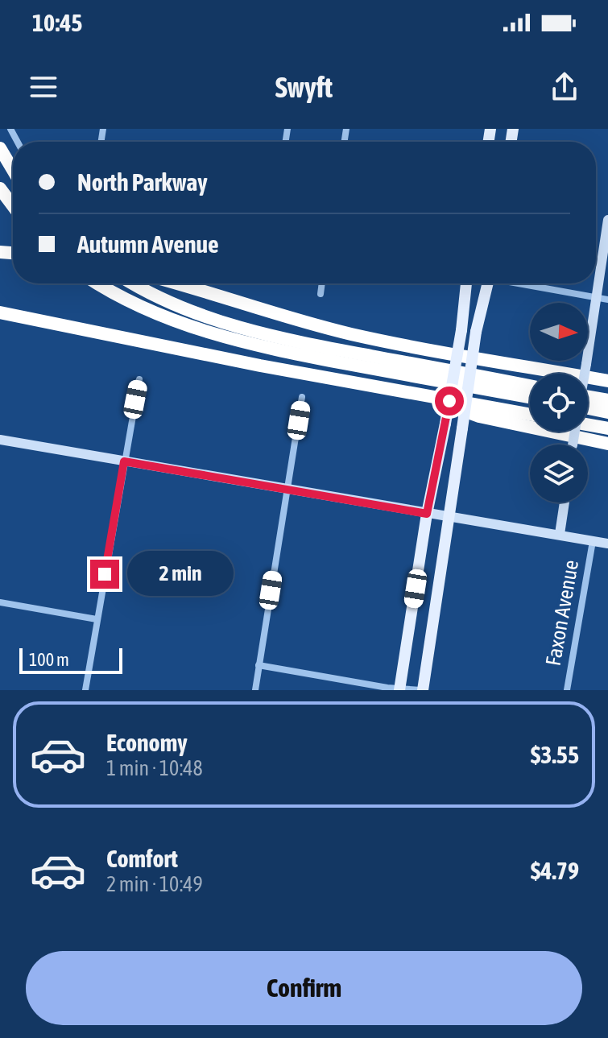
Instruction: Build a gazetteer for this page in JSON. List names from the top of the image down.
{
  "streets": {
    "street": ["Faxon Avenue"]
  },
  "scale_bar": "100 m",
  "north": "right",
  "page": {
    "status": "10:45",
    "header": "Swyft",
    "banner": ["North Parkway", "Autumn Avenue"],
    "bubble": "2 min",
    "scale": "100 m",
    "list": [
      {
        "name": "Economy",
        "note": "1 min · 10:48",
        "value": "$3.55"
      },
      {
        "name": "Comfort",
        "note": "2 min · 10:49",
        "value": "$4.79"
      }
    ],
    "buttons": "Confirm"
  }
}
